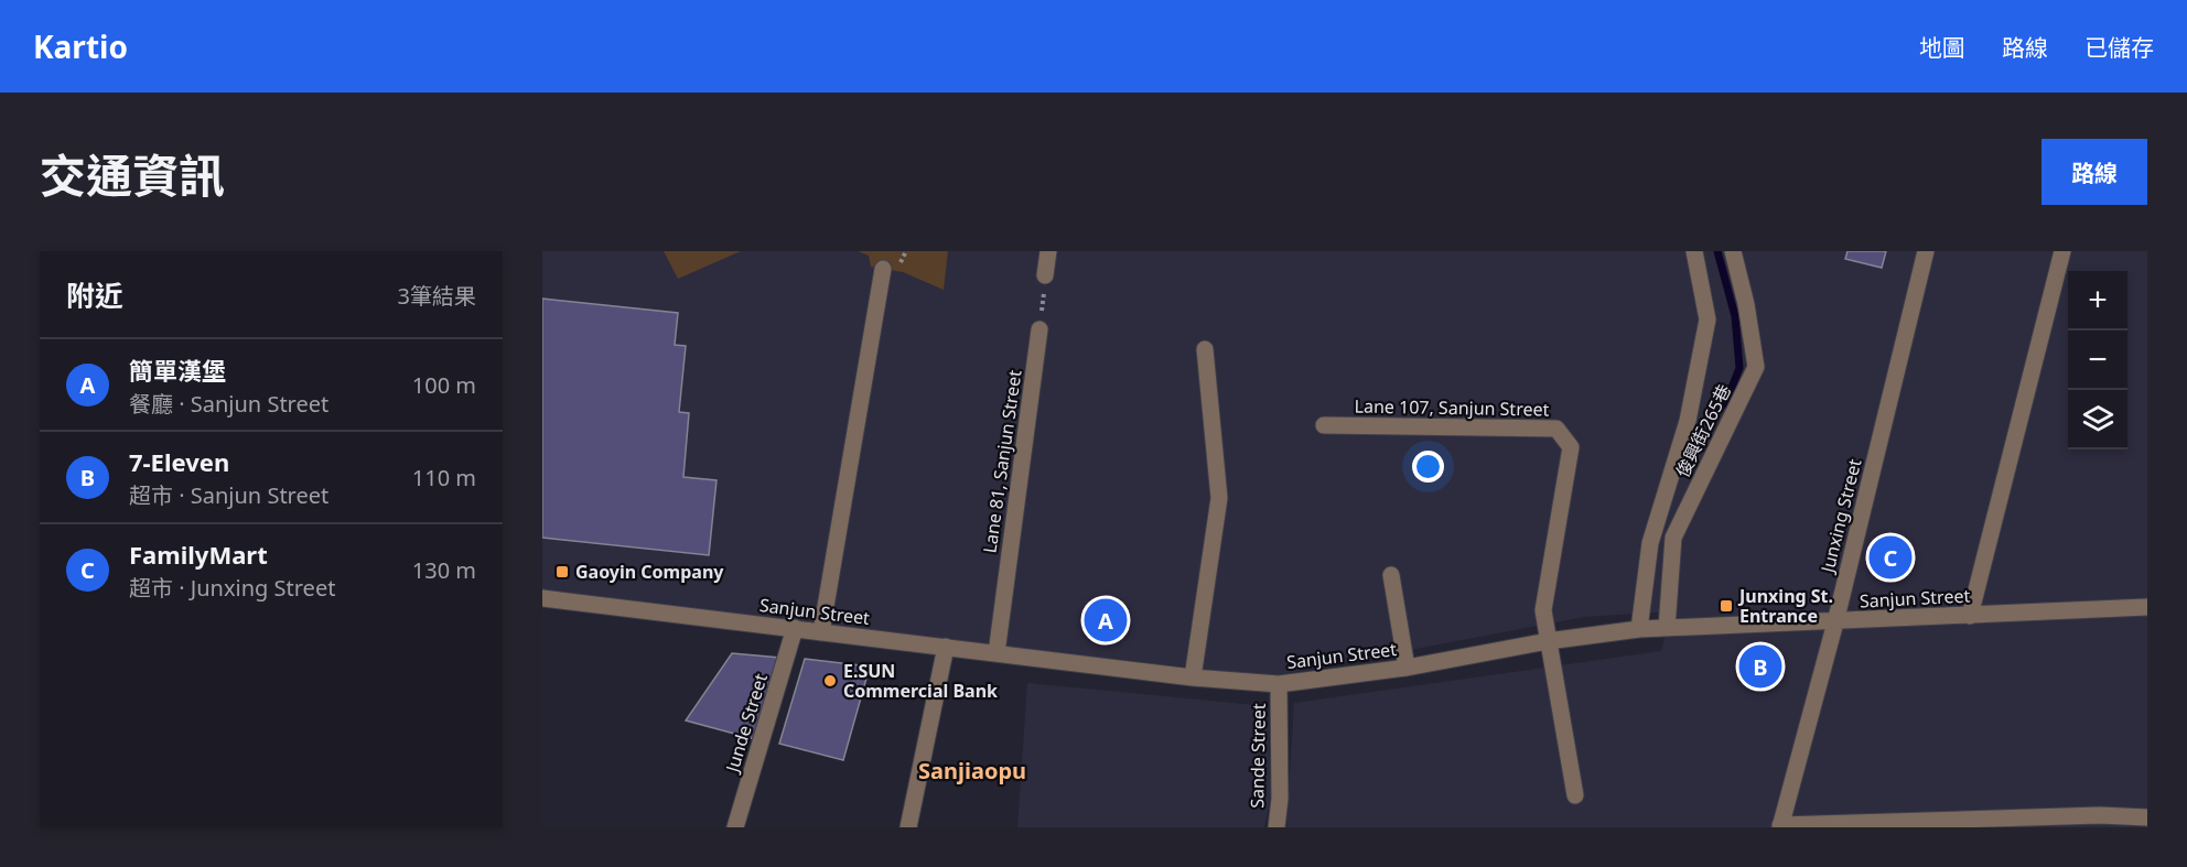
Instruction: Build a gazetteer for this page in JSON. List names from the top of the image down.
{
  "streets": {
    "street": [
      "Lane 107, Sanjun Street",
      "俊興街265巷",
      "Lane 81, Sanjun Street",
      "Junxing Street",
      "Sanjun Street",
      "Junde Street",
      "Sande Street"
    ]
  },
  "crossings": [
    ["Lane 107, Sanjun Street", "Sanjun Street"],
    ["俊興街265巷", "Sanjun Street"],
    ["Lane 81, Sanjun Street", "Sanjun Street"],
    ["Junxing Street", "Sanjun Street"],
    ["Sanjun Street", "Junde Street"],
    ["Sanjun Street", "Sande Street"]
  ],
  "districts": ["Sanjiaopu"],
  "places": {
    "transit": ["Gaoyin Company", "Junxing St. Entrance"],
    "other": ["E.SUN Commercial Bank"]
  },
  "page": {
    "header": "Kartio",
    "nav": ["地圖", "路線", "已儲存"],
    "title": "交通資訊",
    "buttons": "路線",
    "heading": ["附近", "3筆結果"],
    "map_buttons": ["+", "−"],
    "list": [
      {
        "mark": "A",
        "name": "簡單漢堡",
        "note": "餐廳 · Sanjun Street",
        "value": "100 m"
      },
      {
        "mark": "B",
        "name": "7-Eleven",
        "note": "超市 · Sanjun Street",
        "value": "110 m"
      },
      {
        "mark": "C",
        "name": "FamilyMart",
        "note": "超市 · Junxing Street",
        "value": "130 m"
      }
    ],
    "pins": ["C", "A", "B"]
  }
}
